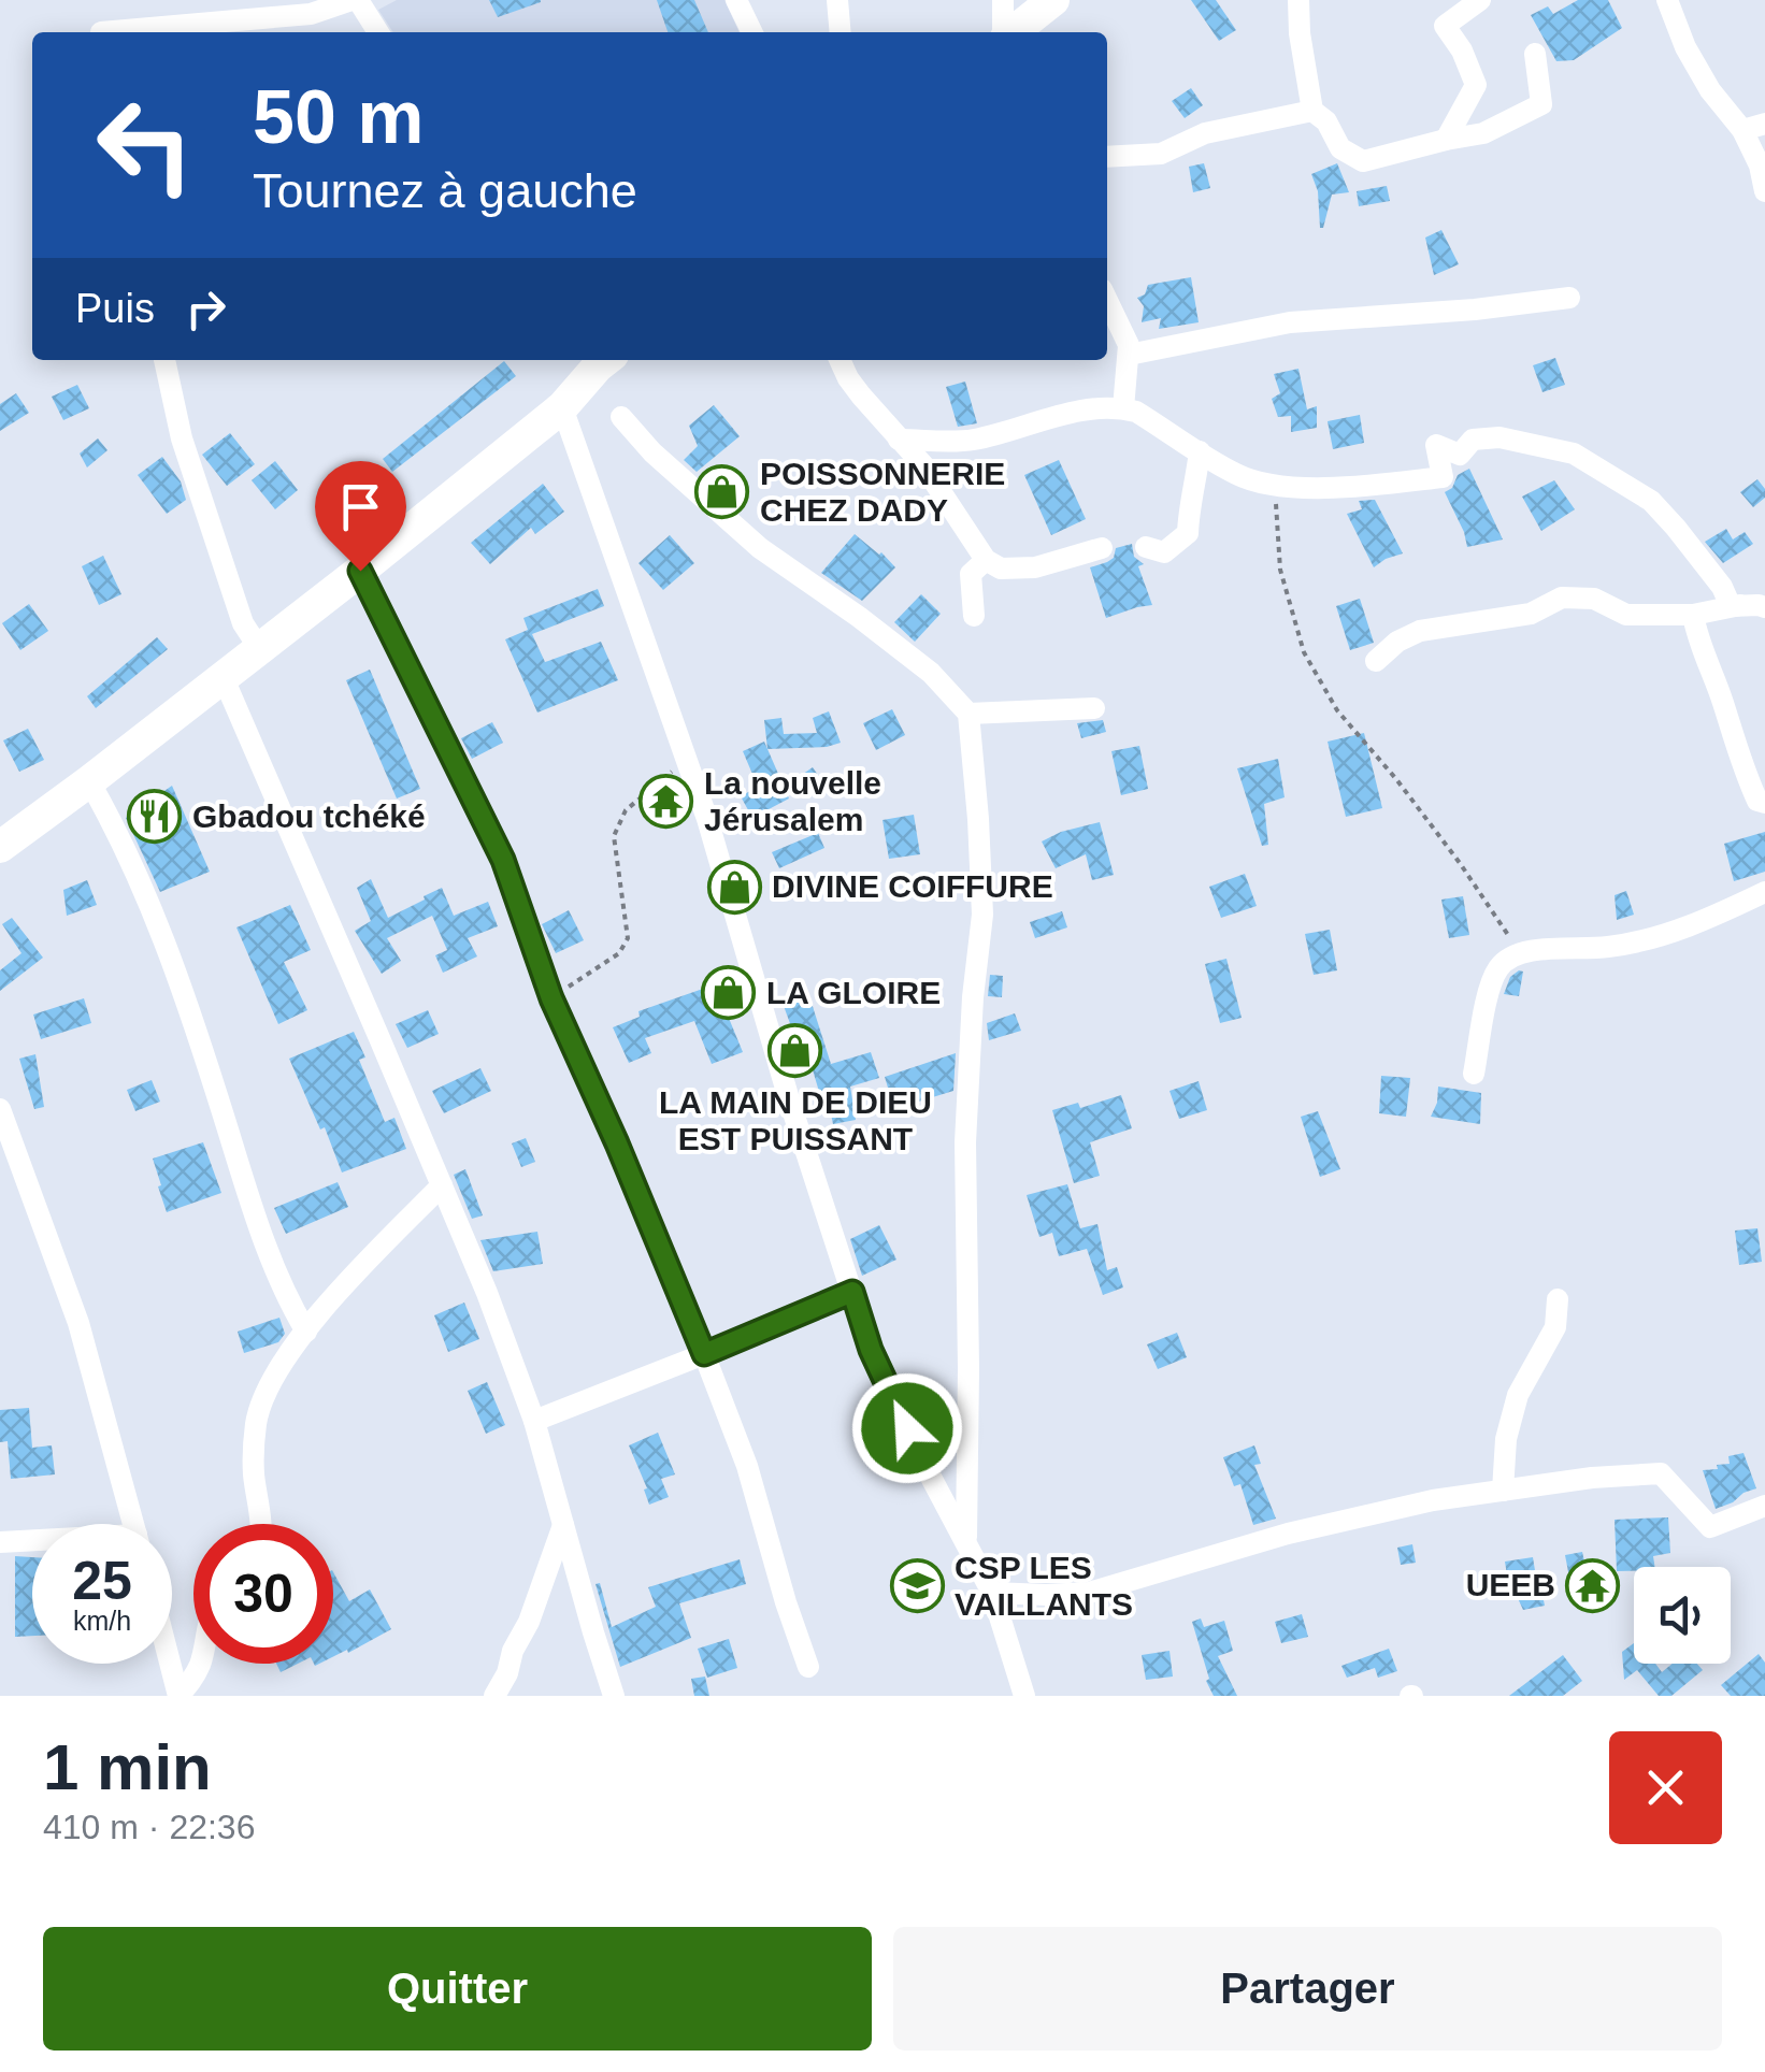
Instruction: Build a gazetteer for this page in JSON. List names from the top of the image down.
{
  "places": {
    "shop": [
      "POISSONNERIE CHEZ DADY",
      "DIVINE COIFFURE",
      "LA GLOIRE",
      "LA MAIN DE DIEU EST PUISSANT"
    ],
    "temple": ["La nouvelle Jérusalem", "UEEB"],
    "restaurant": ["Gbadou tchéké"],
    "school or university": ["CSP LES VAILLANTS"]
  },
  "page": {
    "turn": ["50 m", "Tournez à gauche"],
    "then": "Puis",
    "speed": "25 km/h",
    "limit": "30",
    "heading": ["1 min", "410 m · 22:36"],
    "buttons": ["Quitter", "Partager"]
  }
}
